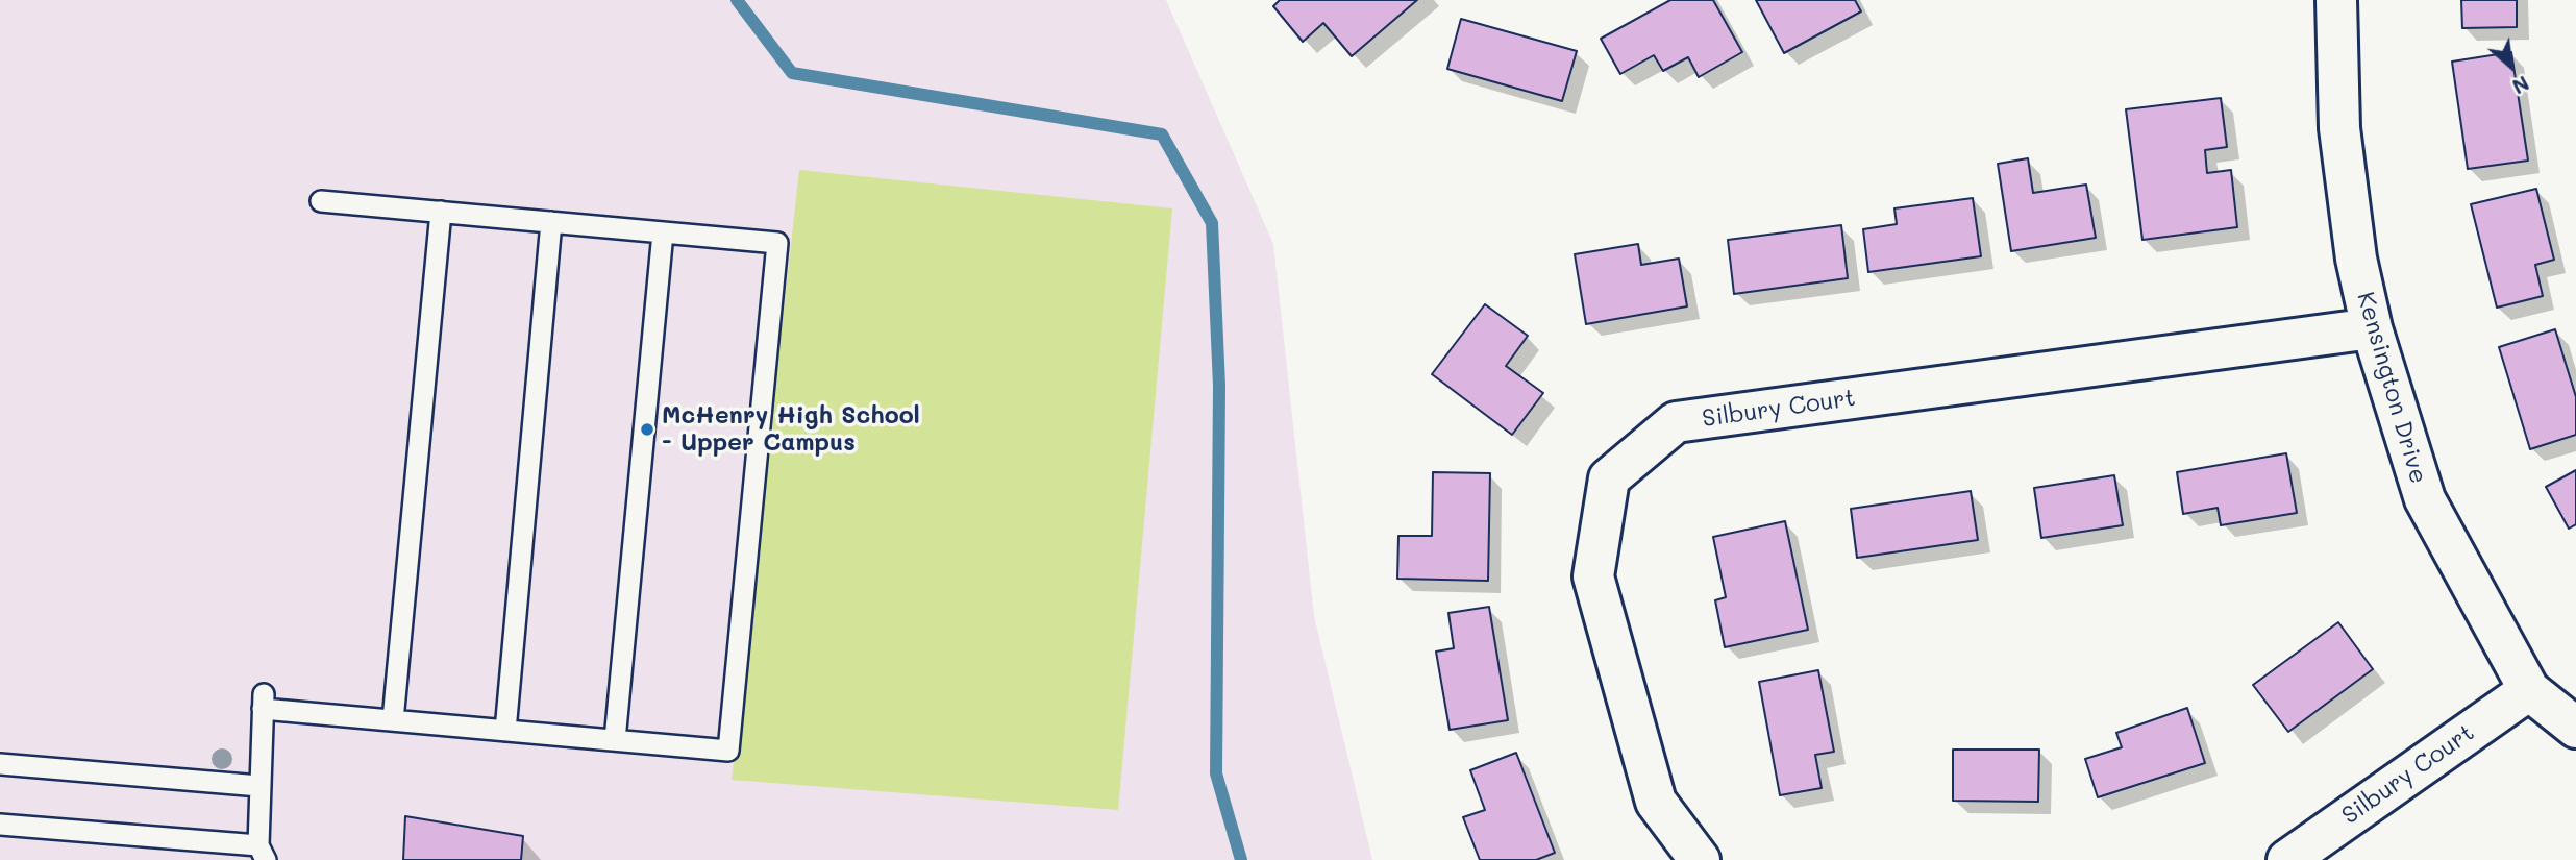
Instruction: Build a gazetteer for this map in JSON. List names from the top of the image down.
{
  "streets": {
    "street": ["Kensington Drive", "Silbury Court"]
  },
  "crossings": [
    ["Kensington Drive", "Silbury Court"]
  ],
  "places": ["McHenry High School - Upper Campus"],
  "north": "bottom right"
}
